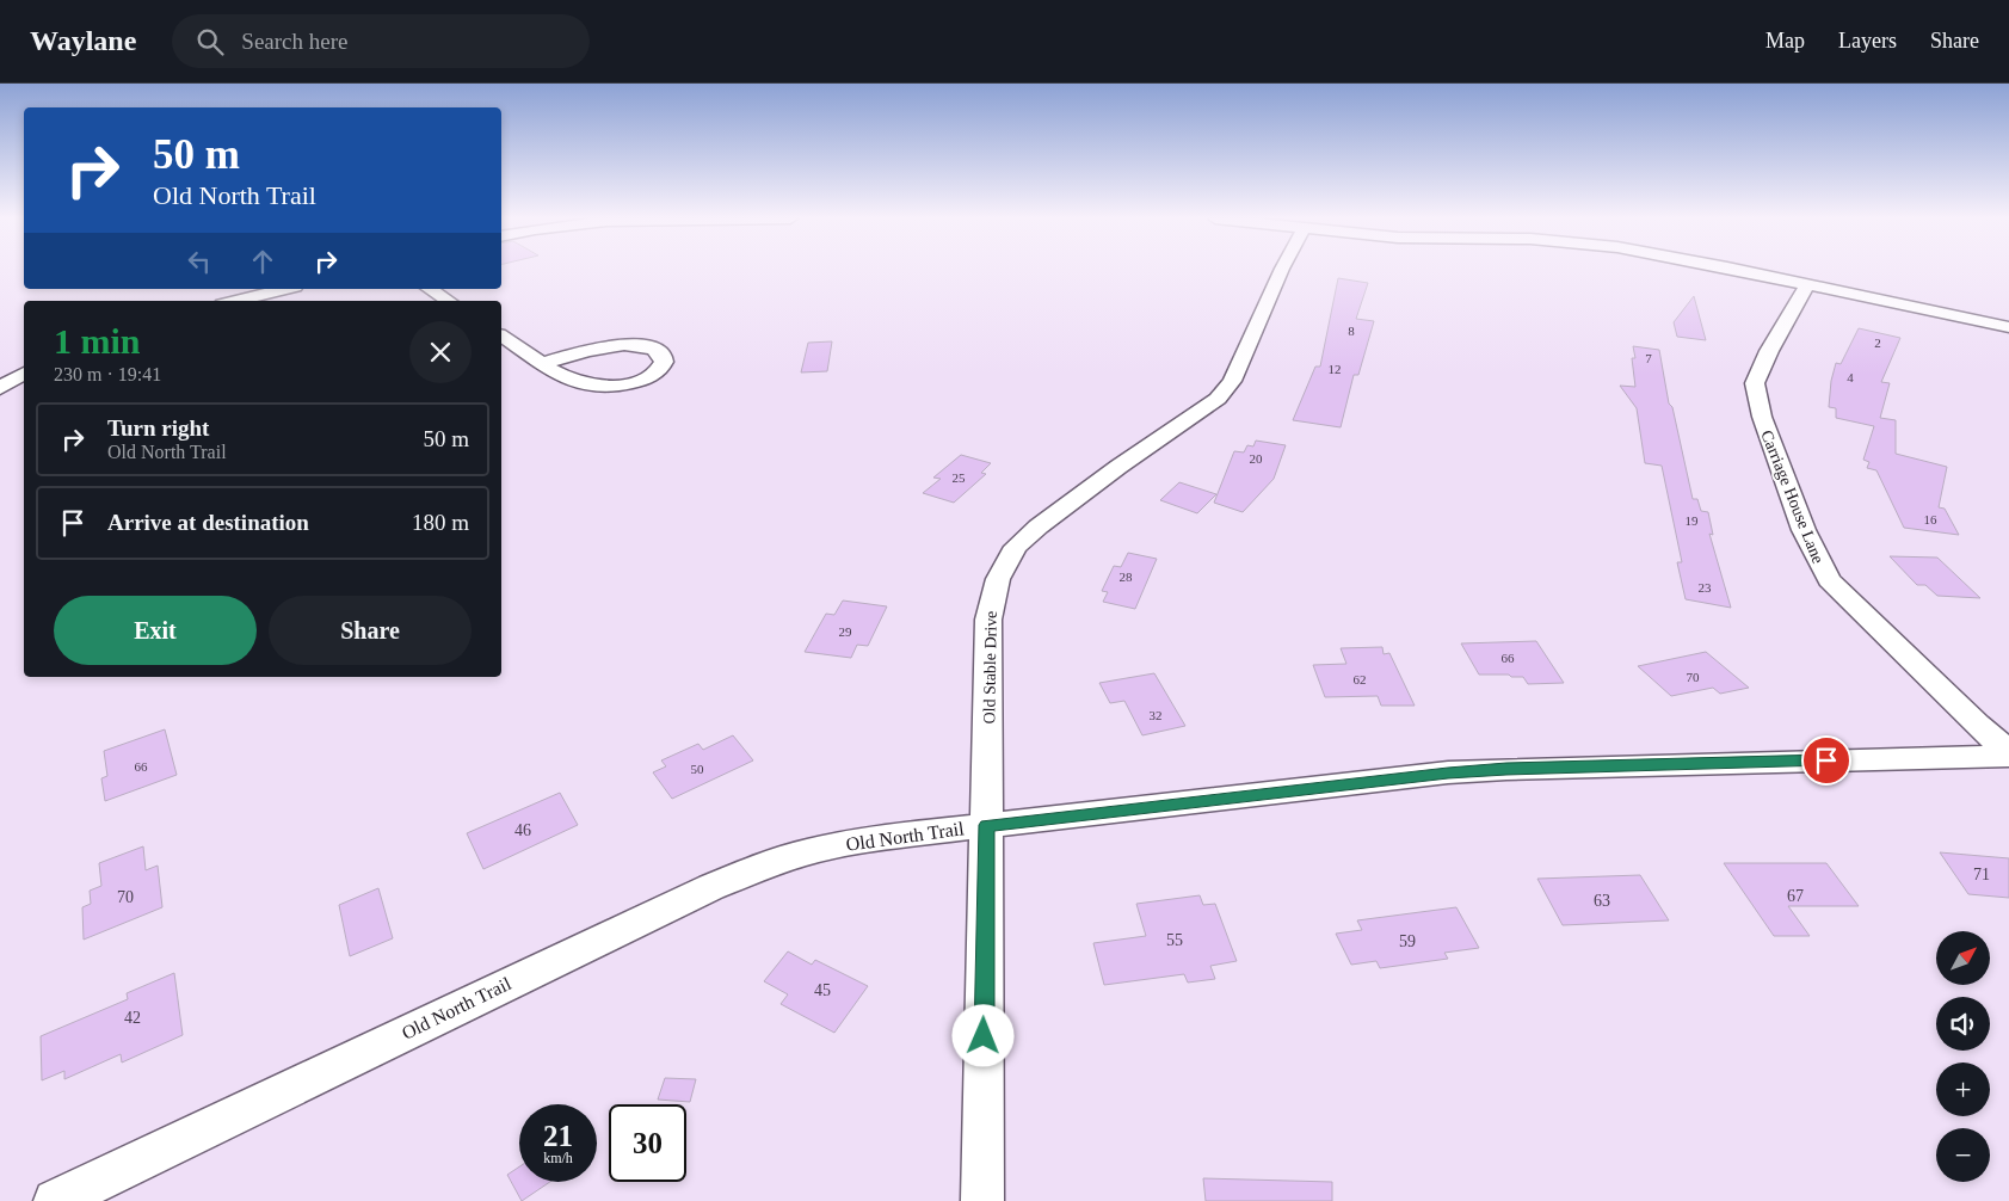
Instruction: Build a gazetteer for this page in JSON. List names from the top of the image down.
{
  "streets": {
    "street": ["Carriage House Lane", "Old Stable Drive", "Old North Trail"]
  },
  "crossings": [
    ["Old Stable Drive", "Old North Trail"]
  ],
  "house_numbers": [
    "8",
    "2",
    "7",
    "12",
    "4",
    "20",
    "25",
    "16",
    "19",
    "28",
    "23",
    "29",
    "66",
    "70",
    "62",
    "32",
    "66",
    "50",
    "46",
    "71",
    "67",
    "70",
    "63",
    "55",
    "59",
    "45",
    "42"
  ],
  "north": "top right",
  "page": {
    "header": "Waylane",
    "search": "Search here",
    "nav": ["Map", "Layers", "Share"],
    "turn": ["50 m", "Old North Trail"],
    "heading": ["1 min", "230 m · 19:41"],
    "list": [
      {
        "name": "Turn right",
        "note": "Old North Trail",
        "value": "50 m"
      },
      {
        "name": "Arrive at destination",
        "value": "180 m"
      }
    ],
    "buttons": ["Exit", "Share"],
    "map_buttons": ["+", "−"],
    "speed": "21 km/h",
    "limit": "30"
  }
}
